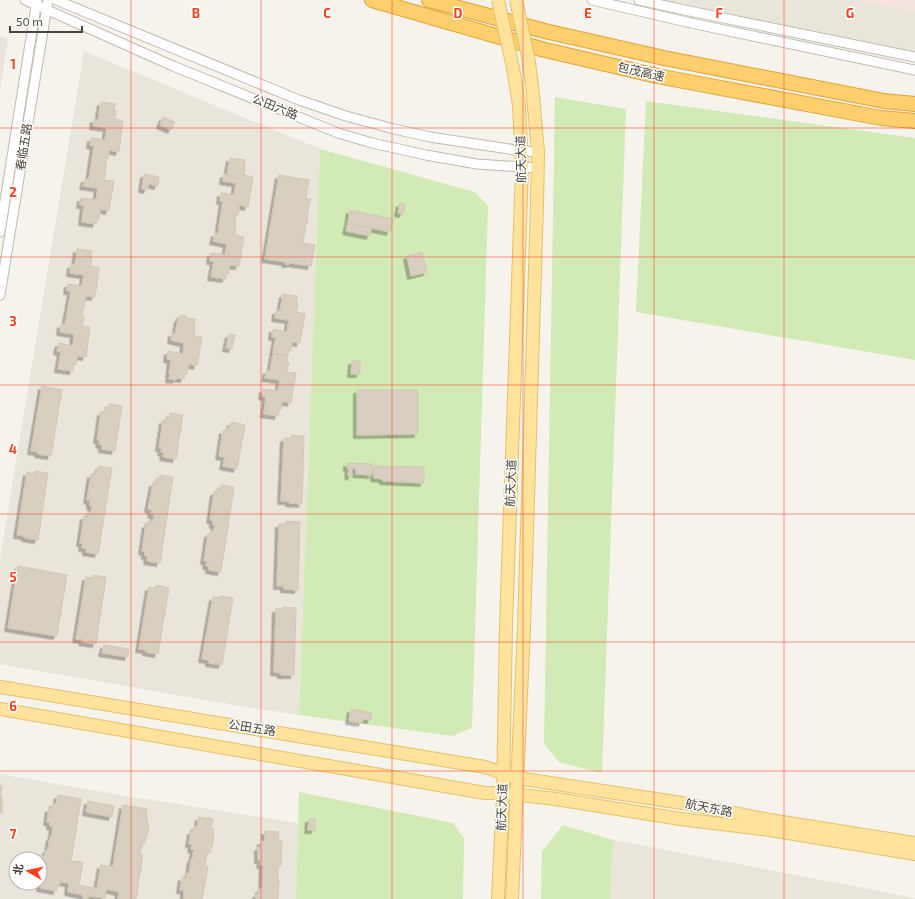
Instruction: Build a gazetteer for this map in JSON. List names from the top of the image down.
{
  "streets": {
    "highway": ["包茂高速"],
    "main road": ["航天大道", "公田五路", "航天东路"],
    "street": ["公田六路", "春临五路"]
  },
  "crossings": [
    ["公田六路", "春临五路"],
    ["公田六路", "航天大道"],
    ["航天大道", "公田五路"],
    ["航天大道", "航天东路"],
    ["公田五路", "航天东路"]
  ],
  "scale_bar": "50 m",
  "north": "left",
  "grid": {
    "columns": [
      "B",
      "C",
      "D",
      "E",
      "F",
      "G"
    ],
    "rows": [
      "1",
      "2",
      "3",
      "4",
      "5",
      "6",
      "7"
    ]
  }
}
